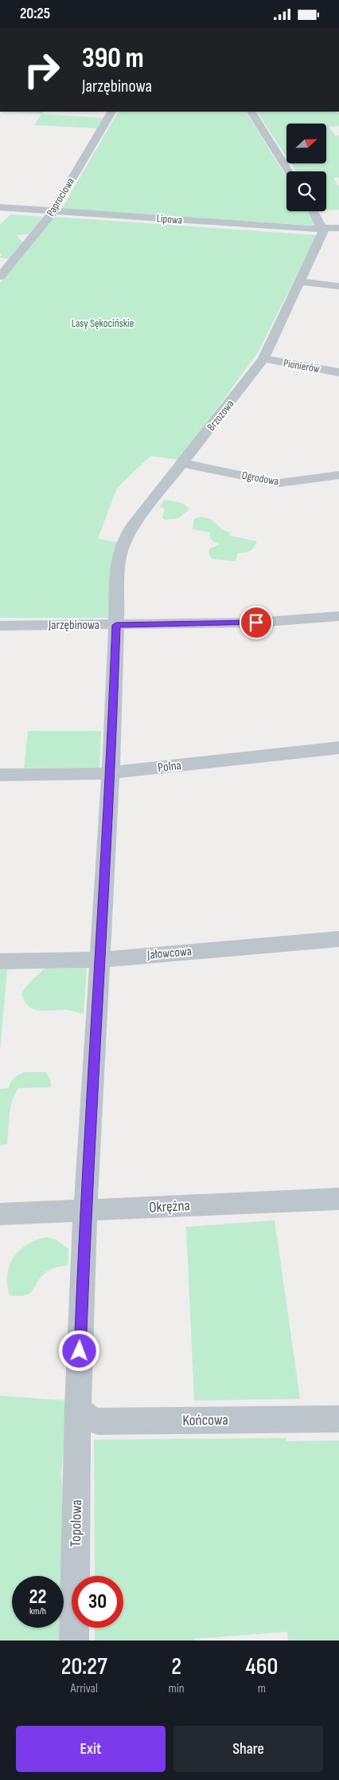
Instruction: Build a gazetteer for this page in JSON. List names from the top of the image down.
{
  "streets": {
    "street": [
      "Paprociowa",
      "Lipowa",
      "Pionierów",
      "Brzozowa",
      "Ogrodowa",
      "Jarzębinowa",
      "Polna",
      "Jałowcowa",
      "Okrężna",
      "Końcowa",
      "Topolowa"
    ]
  },
  "crossings": [
    ["Paprociowa", "Lipowa"],
    ["Lipowa", "Brzozowa"],
    ["Pionierów", "Brzozowa"],
    ["Brzozowa", "Ogrodowa"],
    ["Brzozowa", "Jarzębinowa"],
    ["Brzozowa", "Polna"],
    ["Brzozowa", "Jałowcowa"],
    ["Brzozowa", "Topolowa"],
    ["Jałowcowa", "Topolowa"],
    ["Okrężna", "Topolowa"],
    ["Końcowa", "Topolowa"]
  ],
  "parks": ["Lasy Sękocińskie"],
  "north": "right",
  "page": {
    "status": "20:25",
    "turn": ["390 m", "Jarzębinowa"],
    "speed": "22 km/h",
    "limit": "30",
    "eta": [
      "20:27",
      "Arrival",
      "2",
      "min",
      "460",
      "m"
    ],
    "buttons": ["Exit", "Share"]
  }
}
